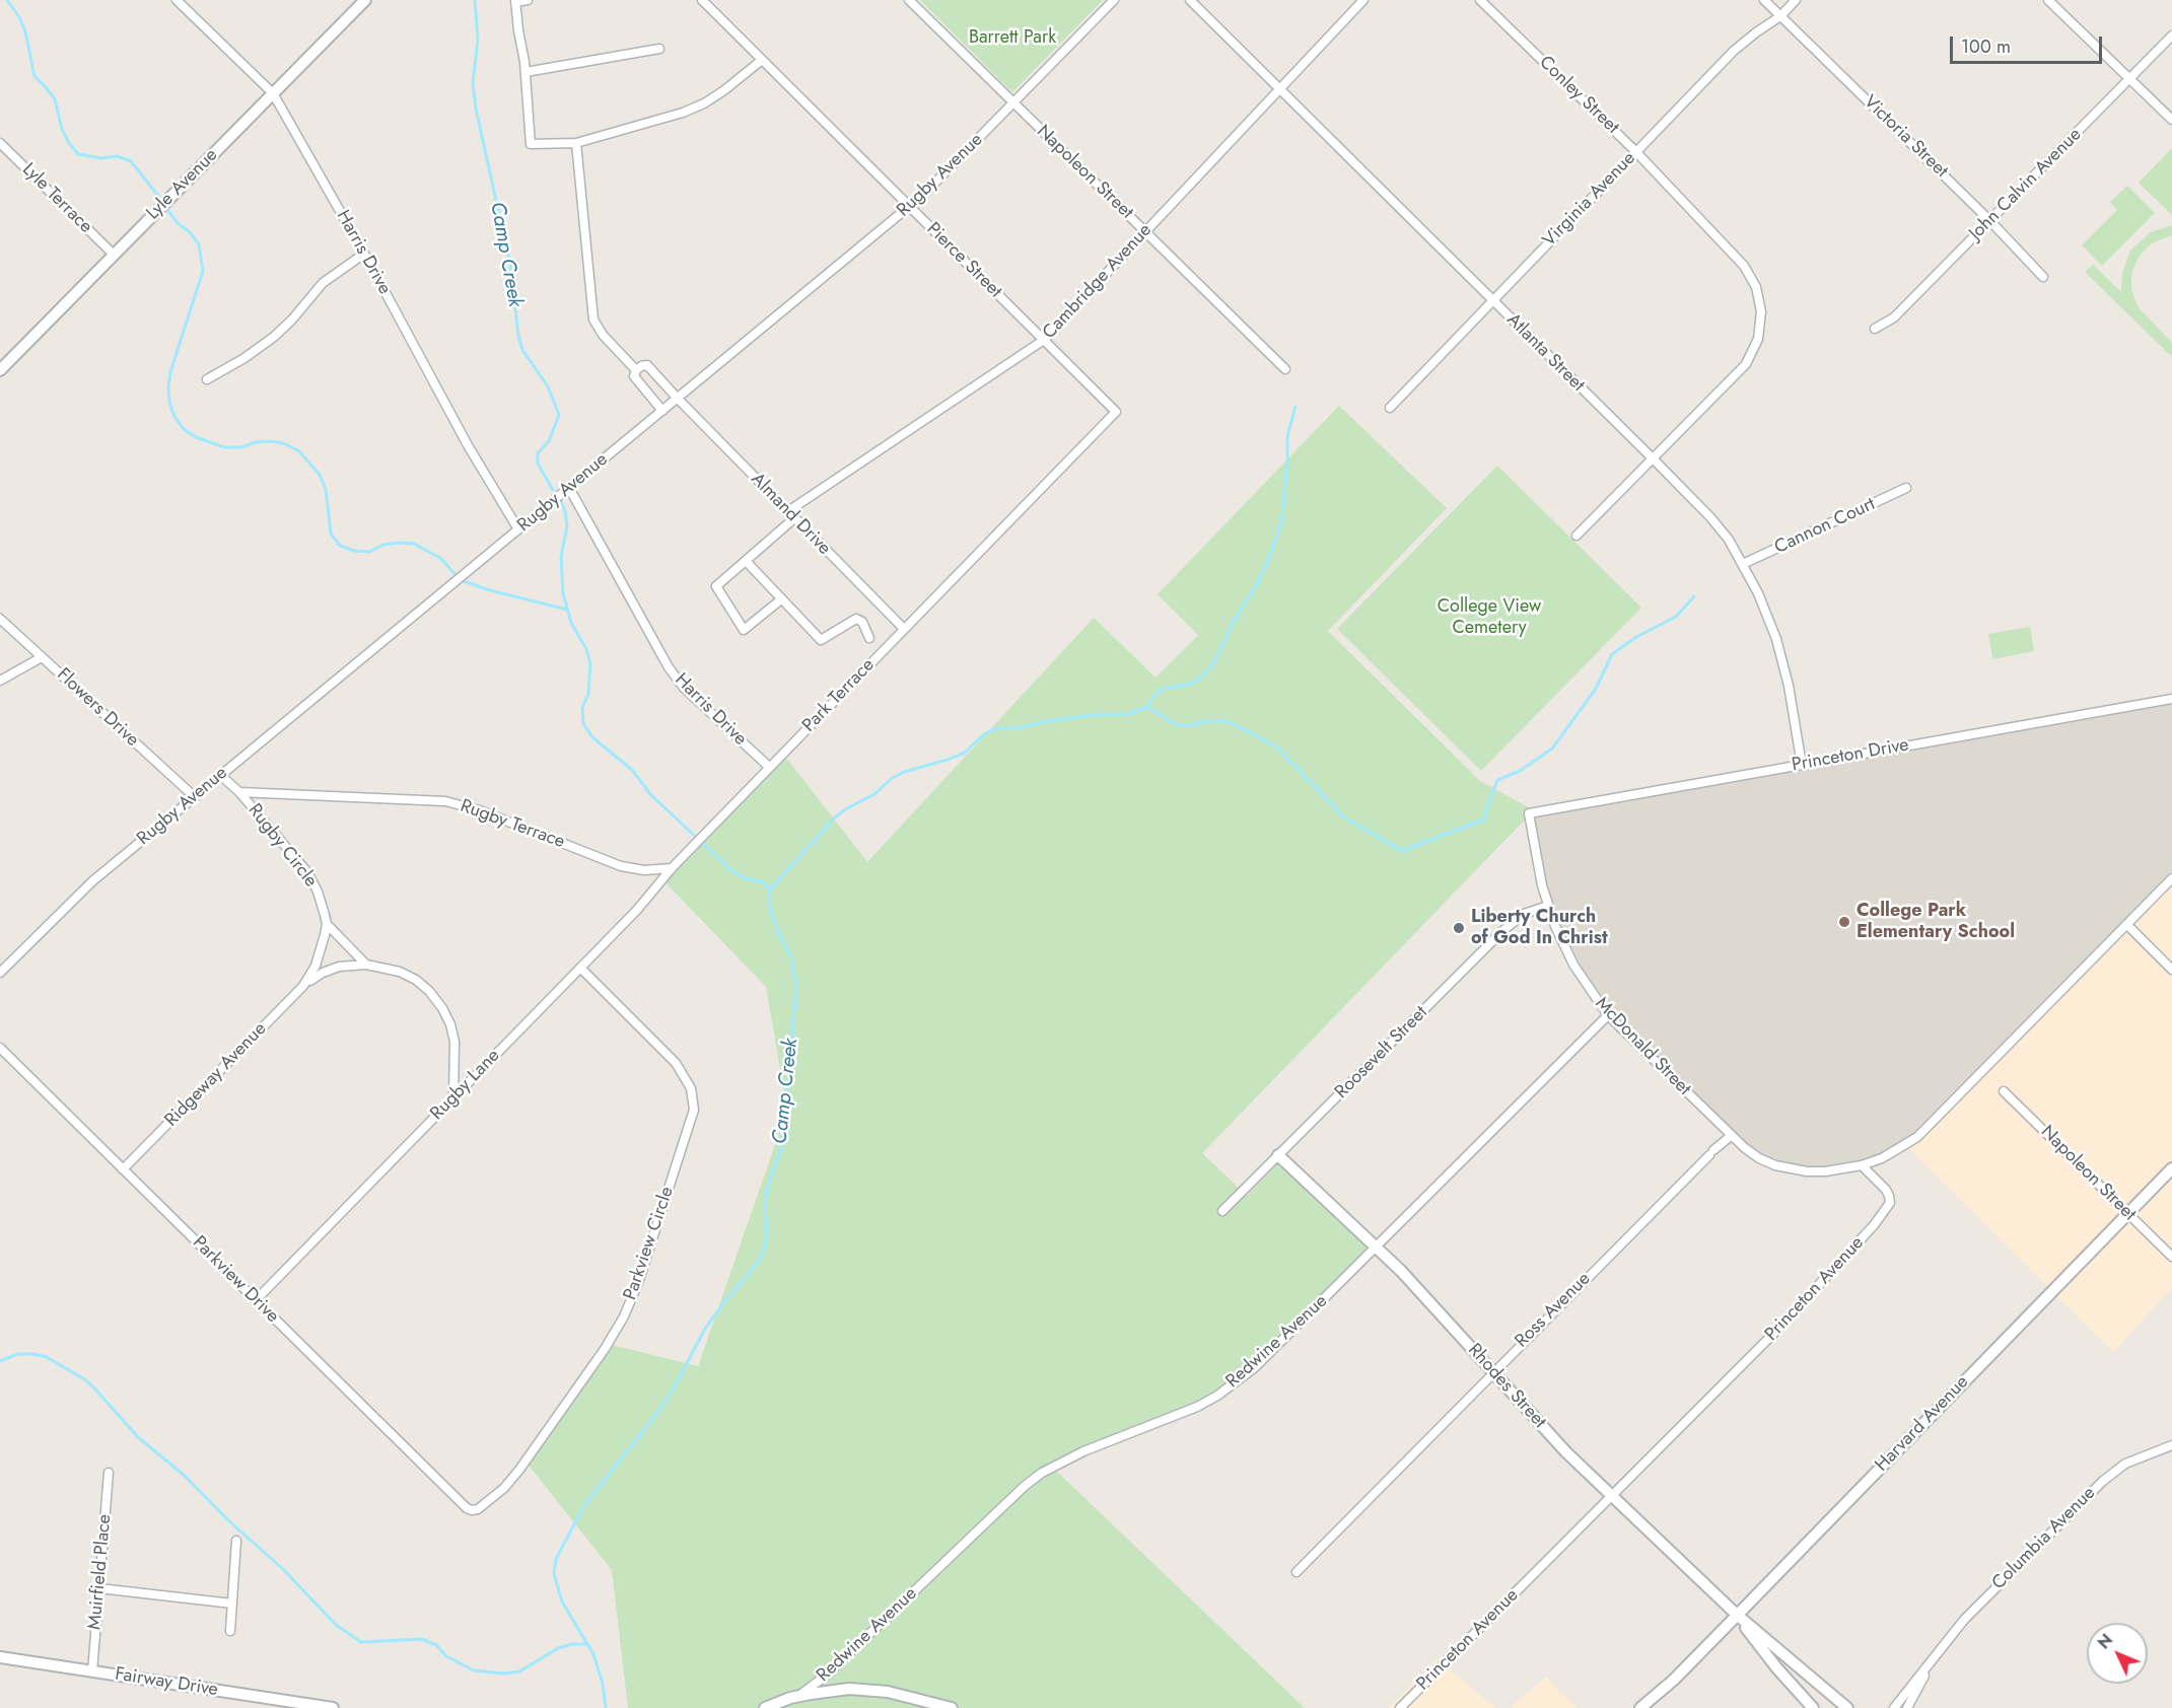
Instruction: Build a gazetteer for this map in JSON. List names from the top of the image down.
{
  "streets": {
    "street": [
      "Conley Street",
      "Victoria Street",
      "Napoleon Street",
      "Rugby Avenue",
      "Lyle Avenue",
      "John Calvin Avenue",
      "Lyle Terrace",
      "Virginia Avenue",
      "Harris Drive",
      "Pierce Street",
      "Cambridge Avenue",
      "Atlanta Street",
      "Almand Drive",
      "Cannon Court",
      "Park Terrace",
      "Flowers Drive",
      "Princeton Drive",
      "Rugby Terrace",
      "Rugby Circle",
      "McDonald Street",
      "Roosevelt Street",
      "Ridgeway Avenue",
      "Rugby Lane",
      "Parkview Circle",
      "Parkview Drive",
      "Princeton Avenue",
      "Ross Avenue",
      "Redwine Avenue",
      "Rhodes Street",
      "Harvard Avenue",
      "Columbia Avenue",
      "Muirfield Place",
      "Fairway Drive"
    ]
  },
  "crossings": [
    ["Conley Street", "Virginia Avenue"],
    ["Conley Street", "Atlanta Street"],
    ["Victoria Street", "John Calvin Avenue"],
    ["Victoria Street", "Virginia Avenue"],
    ["Napoleon Street", "Rugby Avenue"],
    ["Napoleon Street", "Cambridge Avenue"],
    ["Napoleon Street", "Harvard Avenue"],
    ["Rugby Avenue", "Harris Drive"],
    ["Rugby Avenue", "Pierce Street"],
    ["Rugby Avenue", "Almand Drive"],
    ["Rugby Avenue", "Flowers Drive"],
    ["Rugby Avenue", "Rugby Circle"],
    ["Lyle Avenue", "Lyle Terrace"],
    ["Lyle Avenue", "Harris Drive"],
    ["Virginia Avenue", "Atlanta Street"],
    ["Harris Drive", "Park Terrace"],
    ["Pierce Street", "Cambridge Avenue"],
    ["Pierce Street", "Park Terrace"],
    ["Cambridge Avenue", "Atlanta Street"],
    ["Cambridge Avenue", "Almand Drive"],
    ["Atlanta Street", "Cannon Court"],
    ["Atlanta Street", "Princeton Drive"],
    ["Almand Drive", "Park Terrace"],
    ["Park Terrace", "Rugby Terrace"],
    ["Park Terrace", "Rugby Lane"],
    ["Princeton Drive", "McDonald Street"],
    ["Rugby Terrace", "Rugby Circle"],
    ["Rugby Terrace", "Rugby Lane"],
    ["McDonald Street", "Roosevelt Street"],
    ["McDonald Street", "Princeton Avenue"],
    ["McDonald Street", "Ross Avenue"],
    ["McDonald Street", "Redwine Avenue"],
    ["Roosevelt Street", "Rhodes Street"],
    ["Ridgeway Avenue", "Parkview Drive"],
    ["Rugby Lane", "Parkview Circle"],
    ["Rugby Lane", "Parkview Drive"],
    ["Parkview Circle", "Parkview Drive"],
    ["Princeton Avenue", "Rhodes Street"],
    ["Ross Avenue", "Rhodes Street"],
    ["Redwine Avenue", "Rhodes Street"],
    ["Rhodes Street", "Harvard Avenue"],
    ["Muirfield Place", "Fairway Drive"]
  ],
  "water": ["Camp Creek"],
  "parks": ["Barrett Park", "College View Cemetery"],
  "places": ["College Park Elementary School", "Liberty Church of God In Christ"],
  "scale_bar": "100 m",
  "north": "top left"
}
